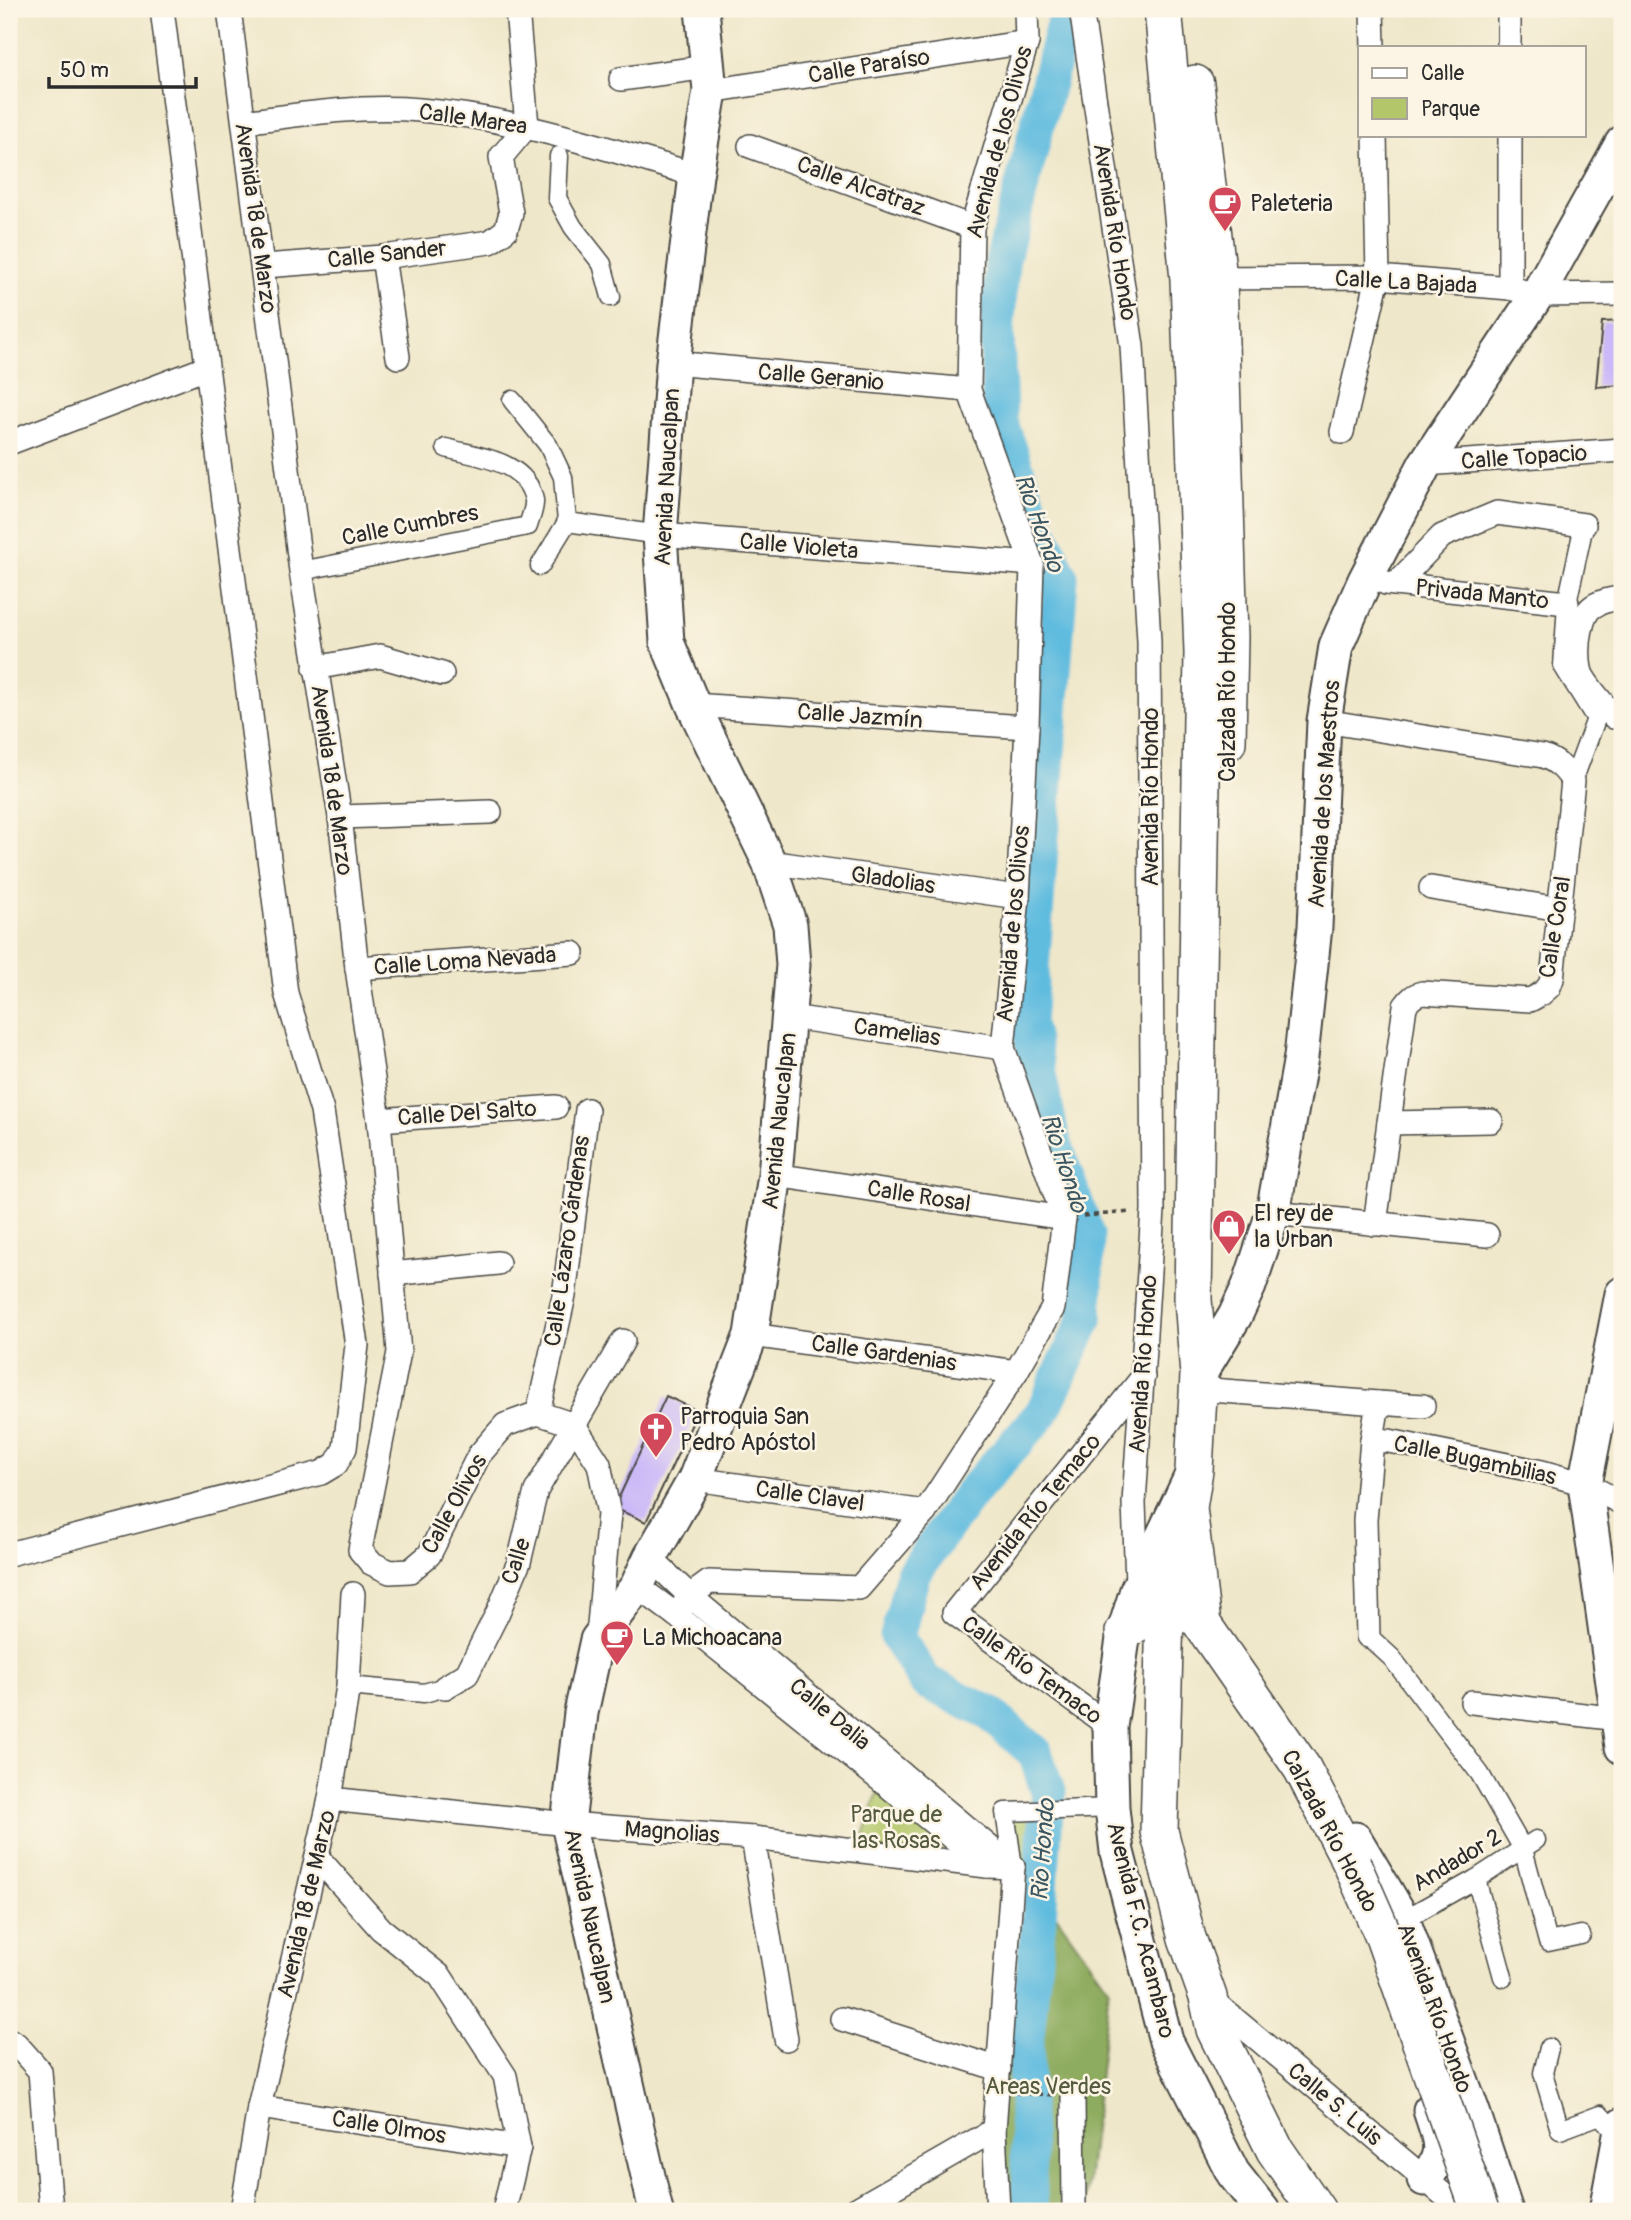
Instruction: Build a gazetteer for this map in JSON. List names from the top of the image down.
{
  "streets": {
    "main road": [
      "Avenida Río Hondo",
      "Avenida Naucalpan",
      "Calzada Río Hondo",
      "Avenida de los Maestros",
      "Avenida F.C. Acambaro"
    ],
    "street": [
      "Calle Paraíso",
      "Calle Marea",
      "Avenida de los Olivos",
      "Calle Alcatraz",
      "Avenida 18 de Marzo",
      "Calle Sander",
      "Calle La Bajada",
      "Calle Geranio",
      "Calle Topacio",
      "Calle Cumbres",
      "Calle Violeta",
      "Privada Manto",
      "Calle Jazmín",
      "Gladolias",
      "Calle Coral",
      "Calle Loma Nevada",
      "Camelias",
      "Calle Del Salto",
      "Calle Rosal",
      "Calle Lázaro Cárdenas",
      "Calle Gardenias",
      "Calle Bugambilias",
      "Calle Clavel",
      "Calle Olivos",
      "Avenida Río Temaco",
      "Calle",
      "Calle Río Temaco",
      "Calle Dalia",
      "Magnolias",
      "Andador 2",
      "Calle S. Luis",
      "Calle Olmos"
    ]
  },
  "crossings": [
    ["Calle Paraíso", "Avenida de los Olivos"],
    ["Calle Paraíso", "Avenida Naucalpan"],
    ["Calle Marea", "Avenida 18 de Marzo"],
    ["Calle Marea", "Calle Sander"],
    ["Calle Marea", "Avenida Naucalpan"],
    ["Avenida de los Olivos", "Calle Alcatraz"],
    ["Avenida de los Olivos", "Calle Geranio"],
    ["Avenida de los Olivos", "Calle Violeta"],
    ["Avenida de los Olivos", "Calle Jazmín"],
    ["Avenida de los Olivos", "Gladolias"],
    ["Avenida de los Olivos", "Camelias"],
    ["Avenida de los Olivos", "Calle Rosal"],
    ["Avenida de los Olivos", "Calle Gardenias"],
    ["Avenida de los Olivos", "Calle Clavel"],
    ["Avenida de los Olivos", "Calle Dalia"],
    ["Avenida 18 de Marzo", "Calle Sander"],
    ["Avenida 18 de Marzo", "Calle Cumbres"],
    ["Avenida 18 de Marzo", "Calle Loma Nevada"],
    ["Avenida 18 de Marzo", "Calle Del Salto"],
    ["Avenida 18 de Marzo", "Calle Olivos"],
    ["Avenida 18 de Marzo", "Magnolias"],
    ["Avenida 18 de Marzo", "Calle Olmos"],
    ["Avenida Río Hondo", "Calzada Río Hondo"],
    ["Avenida Río Hondo", "Avenida Río Temaco"],
    ["Avenida Río Hondo", "Andador 2"],
    ["Avenida Río Hondo", "Avenida F.C. Acambaro"],
    ["Avenida Río Hondo", "Calle S. Luis"],
    ["Calle La Bajada", "Calzada Río Hondo"],
    ["Calle La Bajada", "Avenida de los Maestros"],
    ["Calle Geranio", "Avenida Naucalpan"],
    ["Calle Topacio", "Avenida de los Maestros"],
    ["Avenida Naucalpan", "Calle Violeta"],
    ["Avenida Naucalpan", "Calle Jazmín"],
    ["Avenida Naucalpan", "Gladolias"],
    ["Avenida Naucalpan", "Camelias"],
    ["Avenida Naucalpan", "Calle Rosal"],
    ["Avenida Naucalpan", "Calle Gardenias"],
    ["Avenida Naucalpan", "Calle Clavel"],
    ["Avenida Naucalpan", "Calle Dalia"],
    ["Avenida Naucalpan", "Magnolias"],
    ["Privada Manto", "Avenida de los Maestros"],
    ["Calzada Río Hondo", "Avenida de los Maestros"],
    ["Calzada Río Hondo", "Calle Bugambilias"],
    ["Calzada Río Hondo", "Avenida F.C. Acambaro"],
    ["Avenida de los Maestros", "Calle Bugambilias"],
    ["Calle Lázaro Cárdenas", "Calle Olivos"],
    ["Avenida Río Temaco", "Calle Río Temaco"],
    ["Calle Río Temaco", "Avenida F.C. Acambaro"],
    ["Calle Dalia", "Magnolias"],
    ["Avenida F.C. Acambaro", "Calle S. Luis"]
  ],
  "water": ["Rio Hondo"],
  "parks": ["Parque de las Rosas", "Areas Verdes"],
  "places": {
    "cafe": ["Paleteria", "La Michoacana"],
    "shop": ["El rey de la Urban"],
    "church": ["Parroquia San Pedro Apóstol"]
  },
  "legend": ["Calle", "Parque"],
  "scale_bar": "50 m"
}
